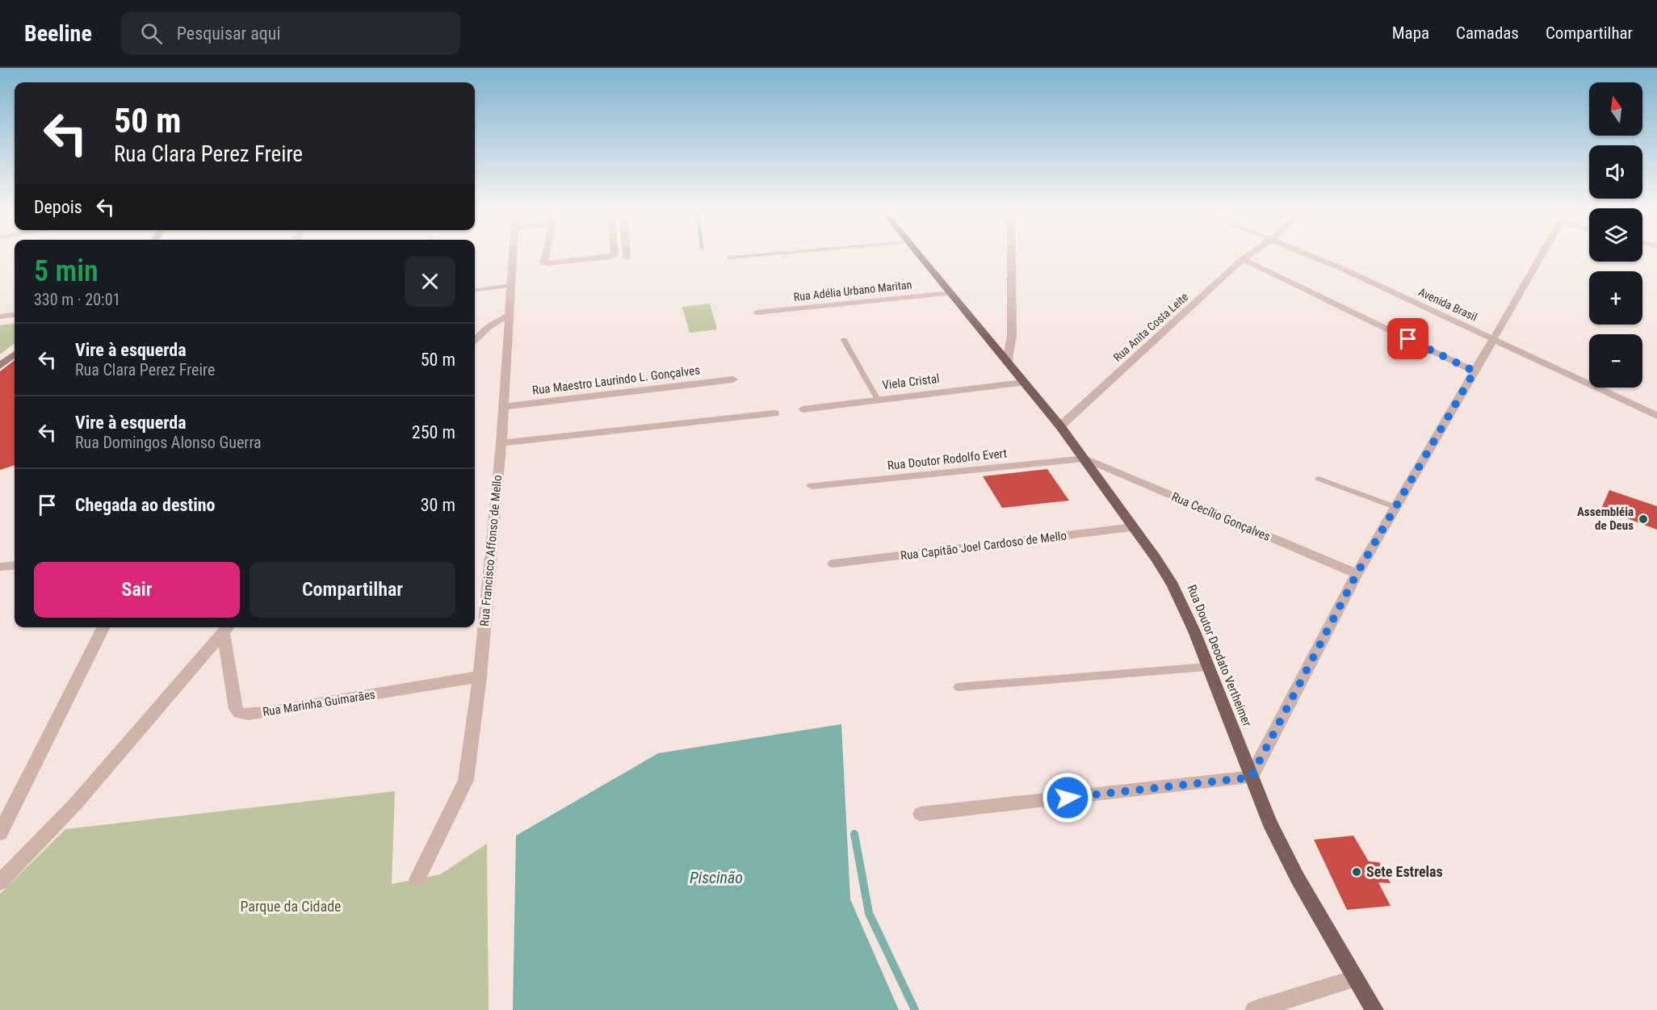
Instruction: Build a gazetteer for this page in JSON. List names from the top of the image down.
{
  "streets": {
    "main road": ["Rua Doutor Deodato Vertheimer"],
    "street": [
      "Rua Adélia Urbano Maritan",
      "Avenida Brasil",
      "Rua Anita Costa Leite",
      "Rua Maestro Laurindo L. Gonçalves",
      "Viela Cristal",
      "Rua Doutor Rodolfo Evert",
      "Rua Cecílio Gonçalves",
      "Rua Capitão Joel Cardoso de Mello",
      "Rua Francisco Affonso de Mello",
      "Rua Marinha Guimarães"
    ]
  },
  "crossings": [
    ["Rua Adélia Urbano Maritan", "Rua Doutor Deodato Vertheimer"],
    ["Rua Anita Costa Leite", "Rua Doutor Deodato Vertheimer"],
    ["Rua Maestro Laurindo L. Gonçalves", "Rua Francisco Affonso de Mello"],
    ["Viela Cristal", "Rua Doutor Deodato Vertheimer"],
    ["Rua Doutor Rodolfo Evert", "Rua Cecílio Gonçalves"],
    ["Rua Doutor Rodolfo Evert", "Rua Doutor Deodato Vertheimer"],
    ["Rua Cecílio Gonçalves", "Rua Doutor Deodato Vertheimer"],
    ["Rua Capitão Joel Cardoso de Mello", "Rua Doutor Deodato Vertheimer"],
    ["Rua Francisco Affonso de Mello", "Rua Marinha Guimarães"]
  ],
  "water": ["Piscinão"],
  "parks": ["Parque da Cidade"],
  "places": ["Assembléia de Deus", "Sete Estrelas"],
  "north": "top",
  "page": {
    "header": "Beeline",
    "search": "Pesquisar aqui",
    "nav": ["Mapa", "Camadas", "Compartilhar"],
    "map_buttons": ["+", "−"],
    "turn": ["50 m", "Rua Clara Perez Freire"],
    "then": "Depois",
    "heading": ["5 min", "330 m · 20:01"],
    "list": [
      {
        "name": "Vire à esquerda",
        "note": "Rua Clara Perez Freire",
        "value": "50 m"
      },
      {
        "name": "Vire à esquerda",
        "note": "Rua Domingos Alonso Guerra",
        "value": "250 m"
      },
      {
        "name": "Chegada ao destino",
        "value": "30 m"
      }
    ],
    "buttons": ["Sair", "Compartilhar"]
  }
}
